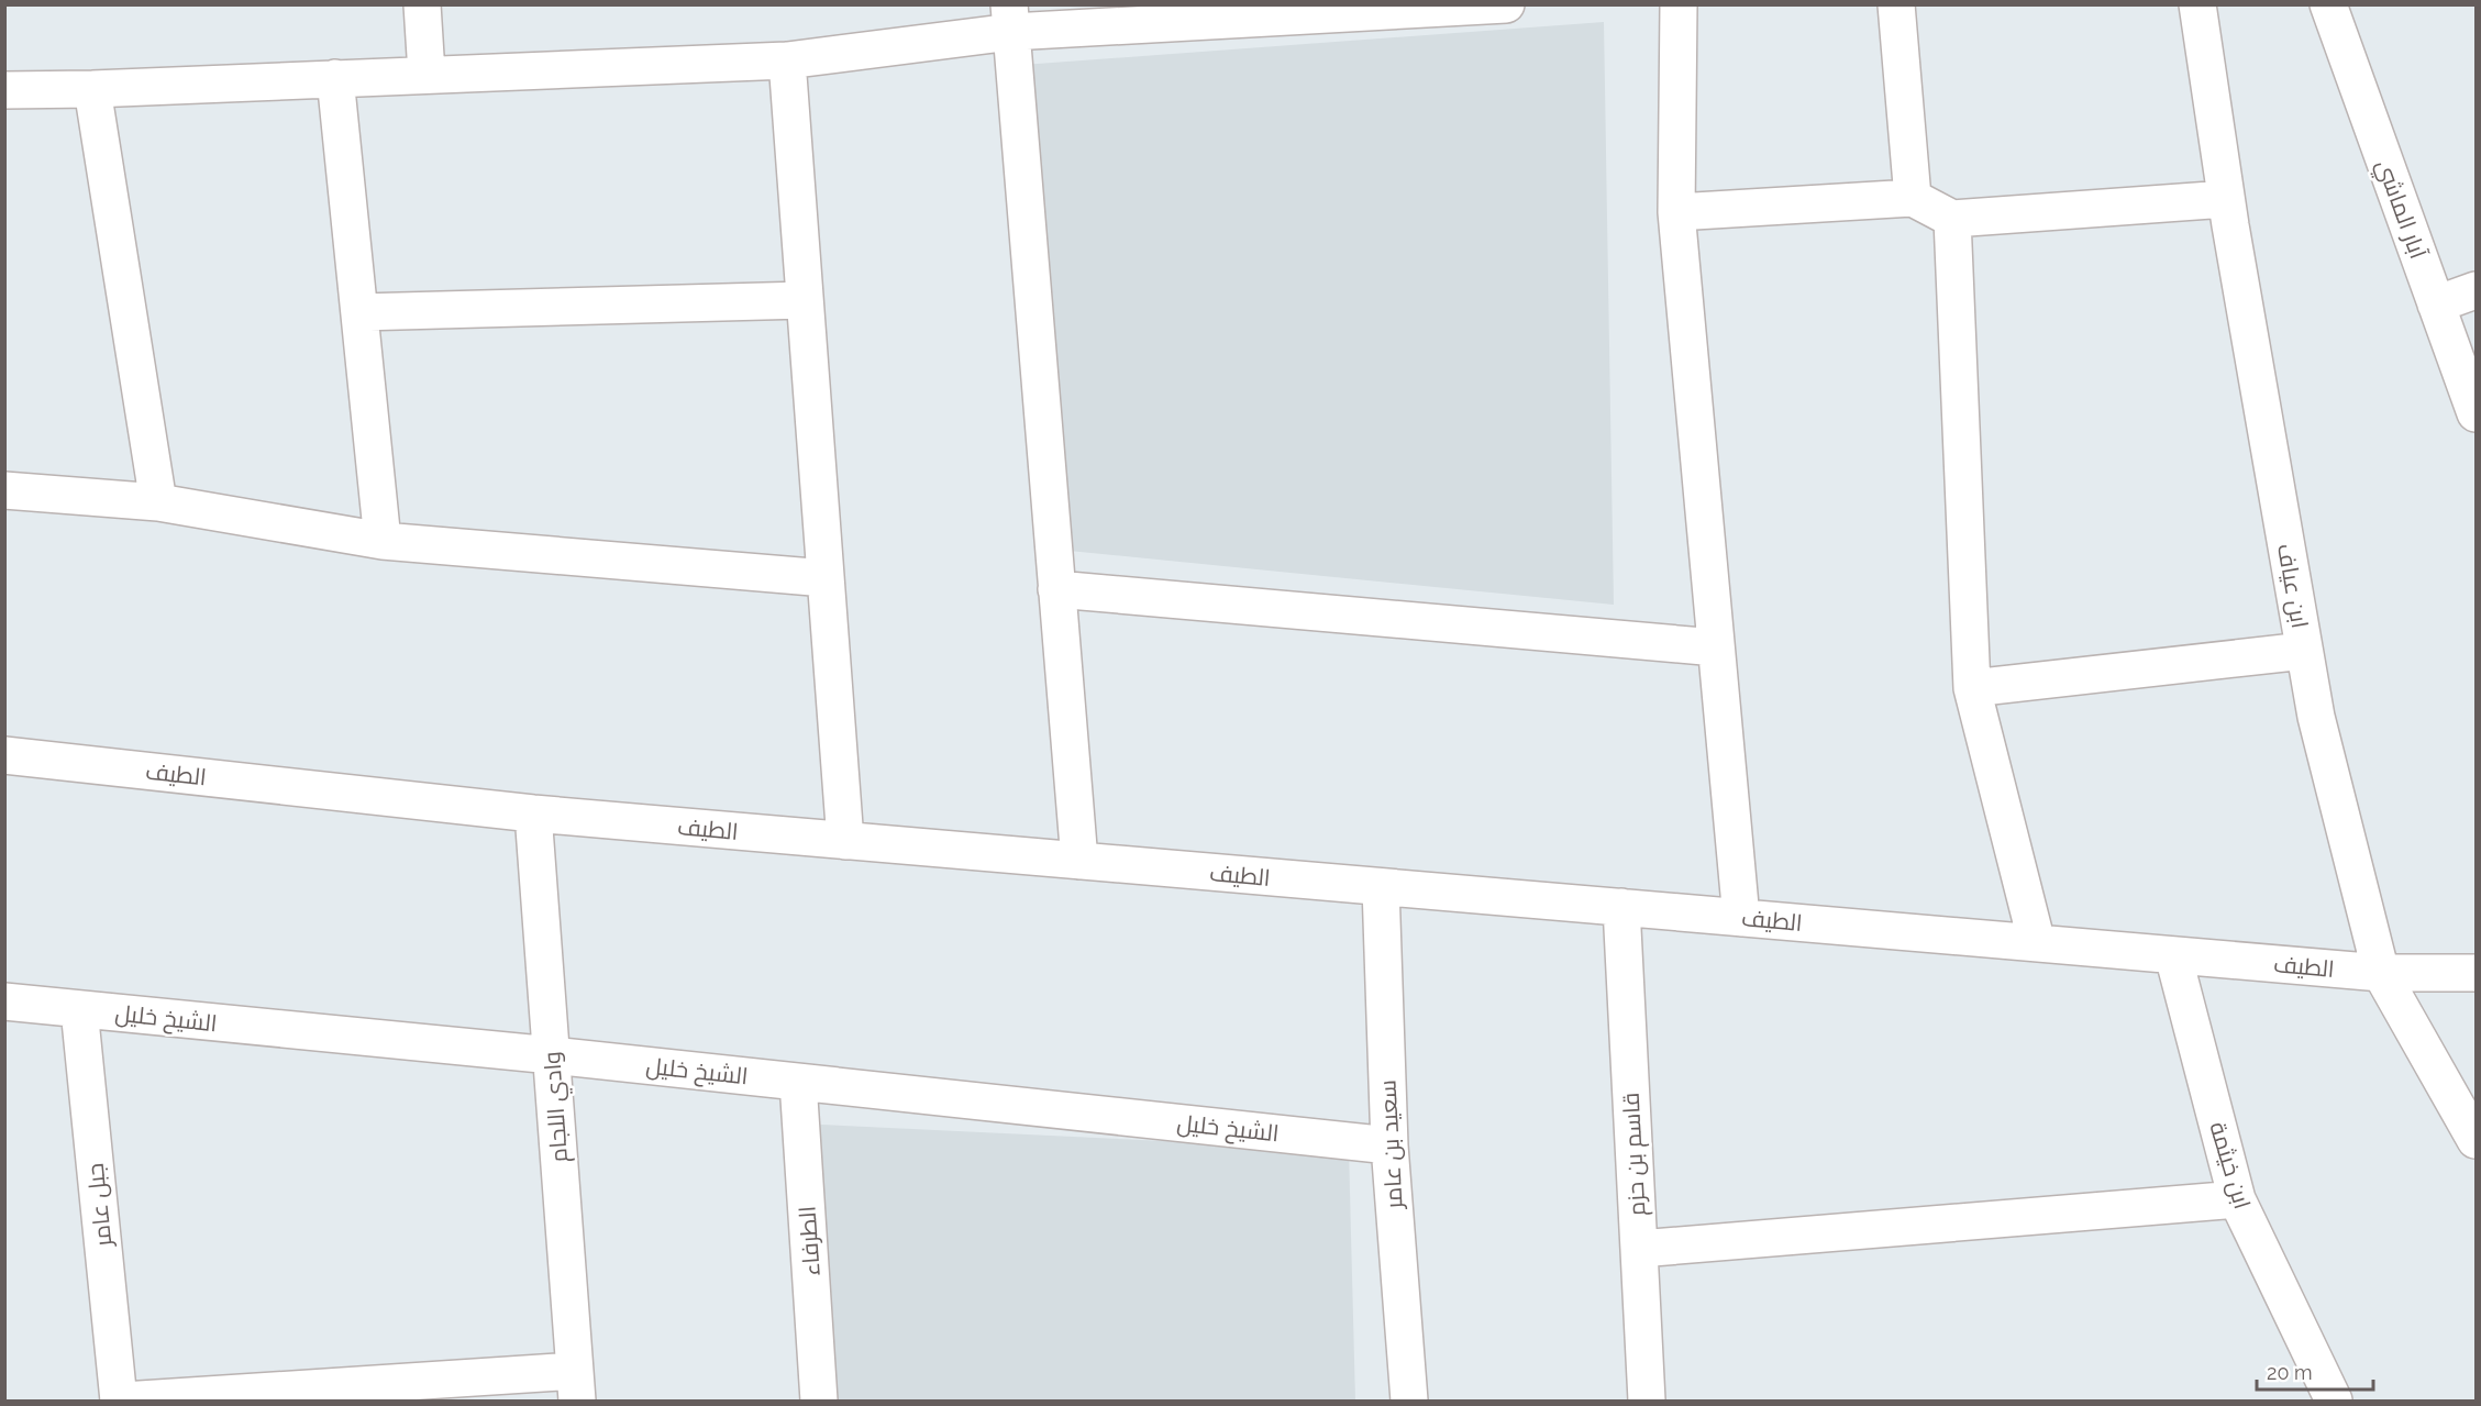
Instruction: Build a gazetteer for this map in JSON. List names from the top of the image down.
{
  "streets": {
    "street": [
      "آبار الماشي",
      "ابن عياف",
      "الطيف",
      "الشيخ خليل",
      "وادي اللجام",
      "سعيد بن عامر",
      "قاسم بن حزم",
      "ابن خيثمة",
      "جبل عامر",
      "الطرفاء"
    ]
  },
  "crossings": [
    ["ابن عياف", "الطيف"],
    ["الطيف", "وادي اللجام"],
    ["الطيف", "سعيد بن عامر"],
    ["الطيف", "قاسم بن حزم"],
    ["الطيف", "ابن خيثمة"],
    ["الشيخ خليل", "وادي اللجام"],
    ["الشيخ خليل", "سعيد بن عامر"],
    ["الشيخ خليل", "جبل عامر"],
    ["الشيخ خليل", "الطرفاء"]
  ],
  "scale_bar": "20 m"
}
